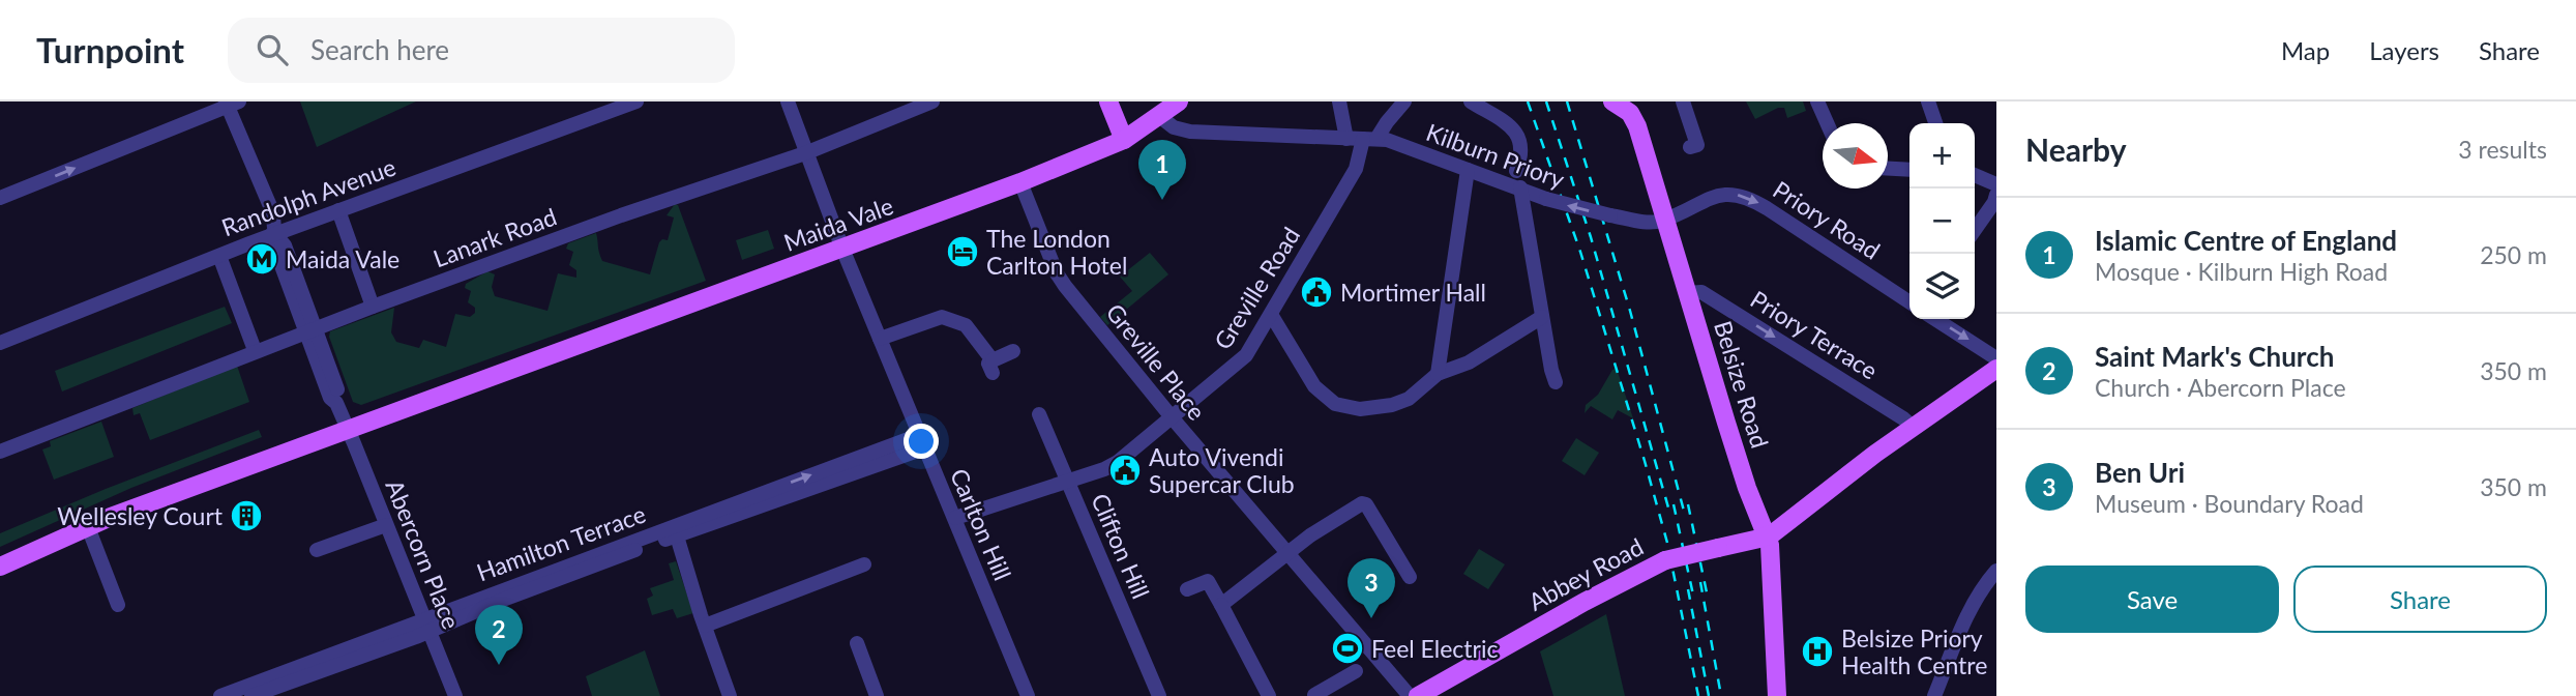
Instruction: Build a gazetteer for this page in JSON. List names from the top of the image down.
{
  "streets": {
    "main road": ["Maida Vale", "Belsize Road", "Abbey Road"],
    "street": [
      "Kilburn Priory",
      "Randolph Avenue",
      "Priory Road",
      "Lanark Road",
      "Greville Road",
      "Priory Terrace",
      "Greville Place",
      "Carlton Hill",
      "Hamilton Terrace",
      "Clifton Hill",
      "Abercorn Place"
    ]
  },
  "crossings": [
    ["Kilburn Priory", "Priory Road"],
    ["Kilburn Priory", "Maida Vale"],
    ["Kilburn Priory", "Greville Road"],
    ["Kilburn Priory", "Belsize Road"],
    ["Randolph Avenue", "Abercorn Place"],
    ["Priory Road", "Belsize Road"],
    ["Maida Vale", "Greville Place"],
    ["Maida Vale", "Carlton Hill"],
    ["Maida Vale", "Abercorn Place"],
    ["Lanark Road", "Carlton Hill"],
    ["Lanark Road", "Abercorn Place"],
    ["Greville Road", "Greville Place"],
    ["Greville Road", "Carlton Hill"],
    ["Greville Road", "Clifton Hill"],
    ["Priory Terrace", "Belsize Road"],
    ["Priory Terrace", "Abbey Road"],
    ["Belsize Road", "Abbey Road"],
    ["Carlton Hill", "Hamilton Terrace"],
    ["Hamilton Terrace", "Abercorn Place"]
  ],
  "one_way": ["Priory Road", "Priory Terrace"],
  "places": {
    "hotel": ["The London Carlton Hotel"],
    "metro station": ["Maida Vale"],
    "public building": ["Mortimer Hall", "Auto Vivendi Supercar Club"],
    "building": ["Wellesley Court"],
    "sports": ["Feel Electric"],
    "hospital": ["Belsize Priory Health Centre"]
  },
  "north": "right",
  "page": {
    "header": "Turnpoint",
    "search": "Search here",
    "nav": ["Map", "Layers", "Share"],
    "heading": ["Nearby", "3 results"],
    "map_buttons": ["+", "−"],
    "pins": ["1", "3", "2"],
    "list": [
      {
        "mark": "1",
        "name": "Islamic Centre of England",
        "note": "Mosque · Kilburn High Road",
        "value": "250 m"
      },
      {
        "mark": "2",
        "name": "Saint Mark's Church",
        "note": "Church · Abercorn Place",
        "value": "350 m"
      },
      {
        "mark": "3",
        "name": "Ben Uri",
        "note": "Museum · Boundary Road",
        "value": "350 m"
      }
    ],
    "buttons": ["Save", "Share"]
  }
}
